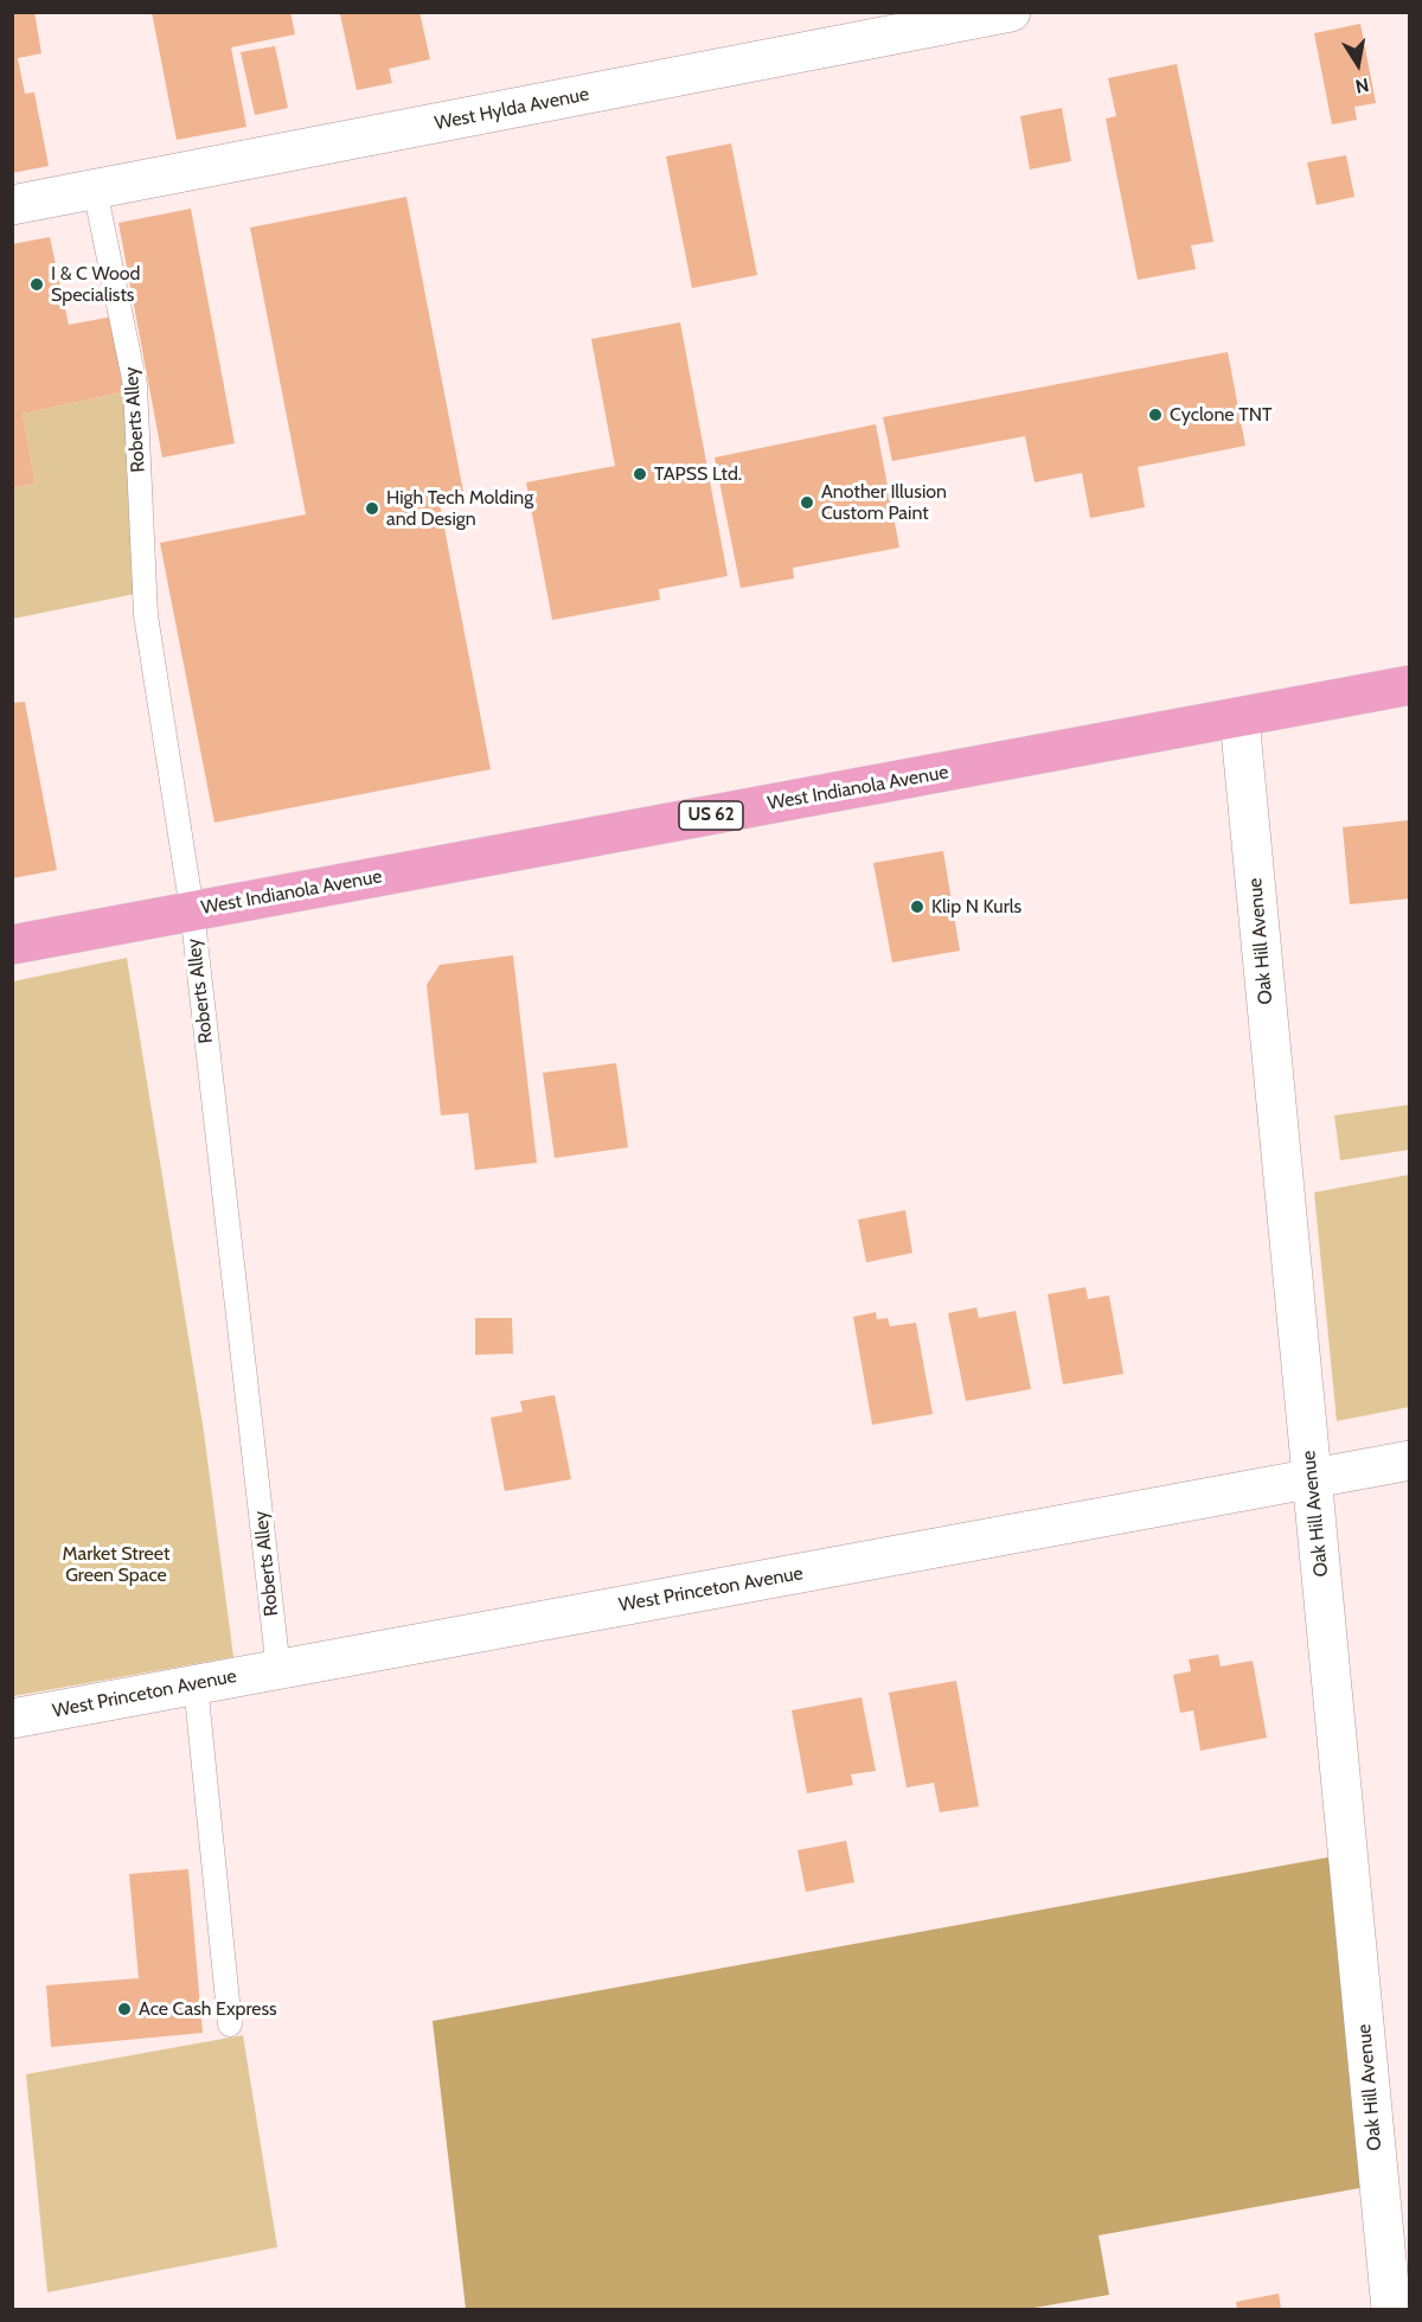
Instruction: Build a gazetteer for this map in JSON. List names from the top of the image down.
{
  "streets": {
    "main road": ["West Indianola Avenue", "US 62"],
    "street": ["West Hylda Avenue", "Oak Hill Avenue", "West Princeton Avenue"],
    "lane": ["Roberts Alley"]
  },
  "crossings": [
    ["West Hylda Avenue", "Roberts Alley"],
    ["Roberts Alley", "West Indianola Avenue"],
    ["Roberts Alley", "West Princeton Avenue"],
    ["West Indianola Avenue", "Oak Hill Avenue"],
    ["Oak Hill Avenue", "West Princeton Avenue"]
  ],
  "parks": ["Market Street Green Space"],
  "places": [
    "I & C Wood Specialists",
    "Cyclone TNT",
    "TAPSS Ltd.",
    "Another Illusion Custom Paint",
    "High Tech Molding and Design",
    "Klip N Kurls",
    "Ace Cash Express"
  ],
  "north": "bottom"
}
